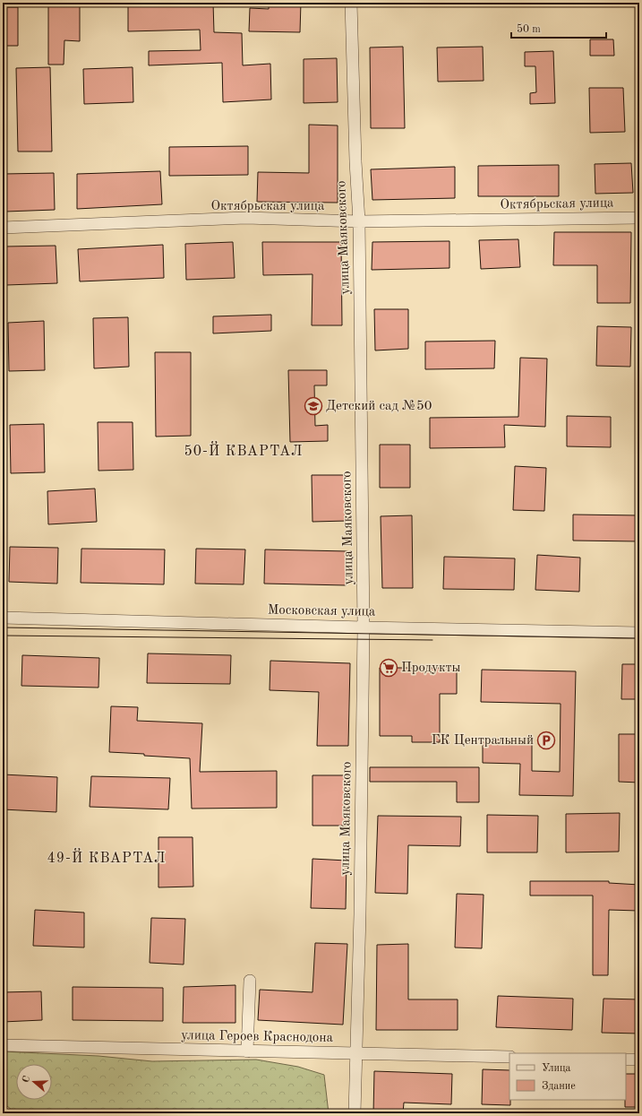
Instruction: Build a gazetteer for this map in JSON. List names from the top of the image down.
{
  "streets": {
    "street": [
      "Октябрьская улица",
      "улица Маяковского",
      "Московская улица",
      "улица Героев Краснодона"
    ]
  },
  "crossings": [
    ["Октябрьская улица", "улица Маяковского"],
    ["улица Маяковского", "Московская улица"],
    ["улица Маяковского", "улица Героев Краснодона"]
  ],
  "districts": ["50-Й КВАРТАЛ", "49-Й КВАРТАЛ"],
  "places": {
    "school or university": ["Детский сад №50"],
    "supermarket": ["Продукты"],
    "parking": ["ГК Центральный"]
  },
  "legend": ["Улица", "Здание"],
  "scale_bar": "50 m",
  "north": "left"
}
